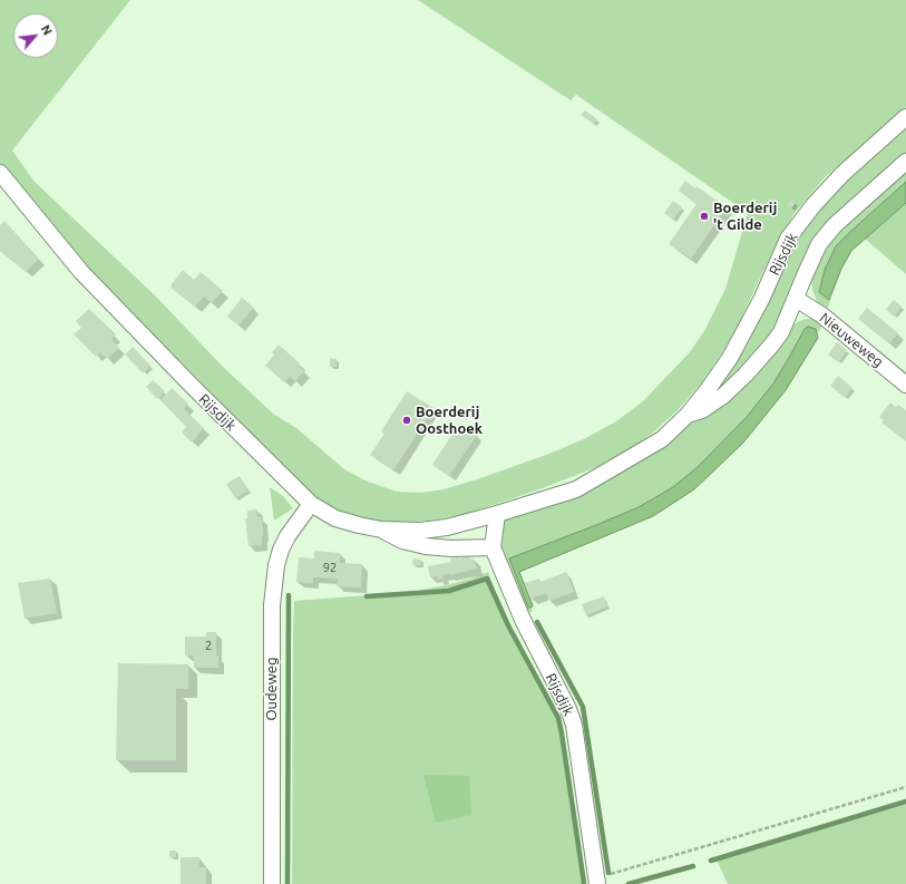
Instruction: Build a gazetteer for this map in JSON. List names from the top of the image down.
{
  "streets": {
    "street": ["Rijsdijk", "Nieuweweg", "Oudeweg"]
  },
  "crossings": [
    ["Rijsdijk", "Nieuweweg"],
    ["Rijsdijk", "Oudeweg"]
  ],
  "places": ["Boerderij 't Gilde", "Boerderij Oosthoek"],
  "house_numbers": ["92", "2"],
  "north": "top right"
}
